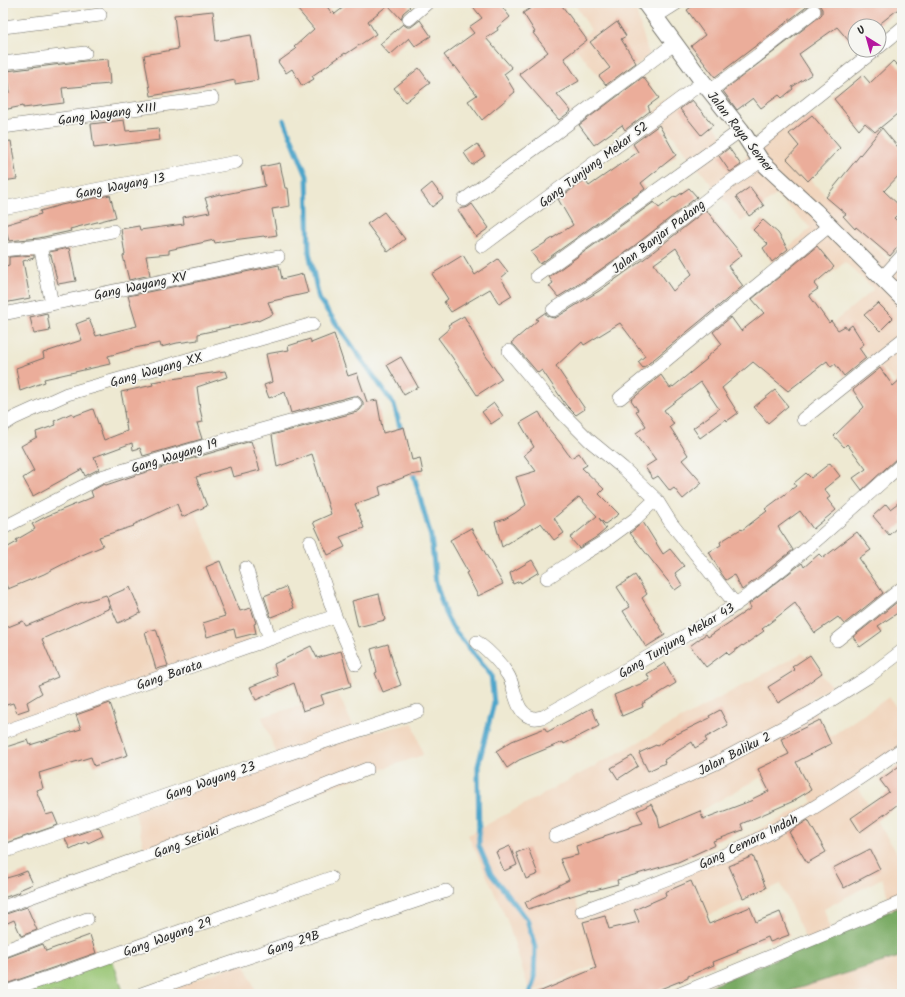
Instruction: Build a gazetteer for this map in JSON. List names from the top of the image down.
{
  "streets": {
    "street": [
      "Gang Wayang XIII",
      "Jalan Raya Semer",
      "Gang Tunjung Mekar 52",
      "Gang Wayang 13",
      "Jalan Banjar Padang",
      "Gang Wayang XV",
      "Gang Wayang XX",
      "Gang Wayang 19",
      "Gang Tunjung Mekar 43",
      "Gang Barata",
      "Jalan Baliku 2",
      "Gang Wayang 23",
      "Gang Setiaki",
      "Gang Cemara Indah",
      "Gang Wayang 29",
      "Gang 29B"
    ]
  },
  "crossings": [
    ["Jalan Raya Semer", "Gang Tunjung Mekar 52"],
    ["Jalan Raya Semer", "Jalan Banjar Padang"]
  ],
  "north": "top left"
}
